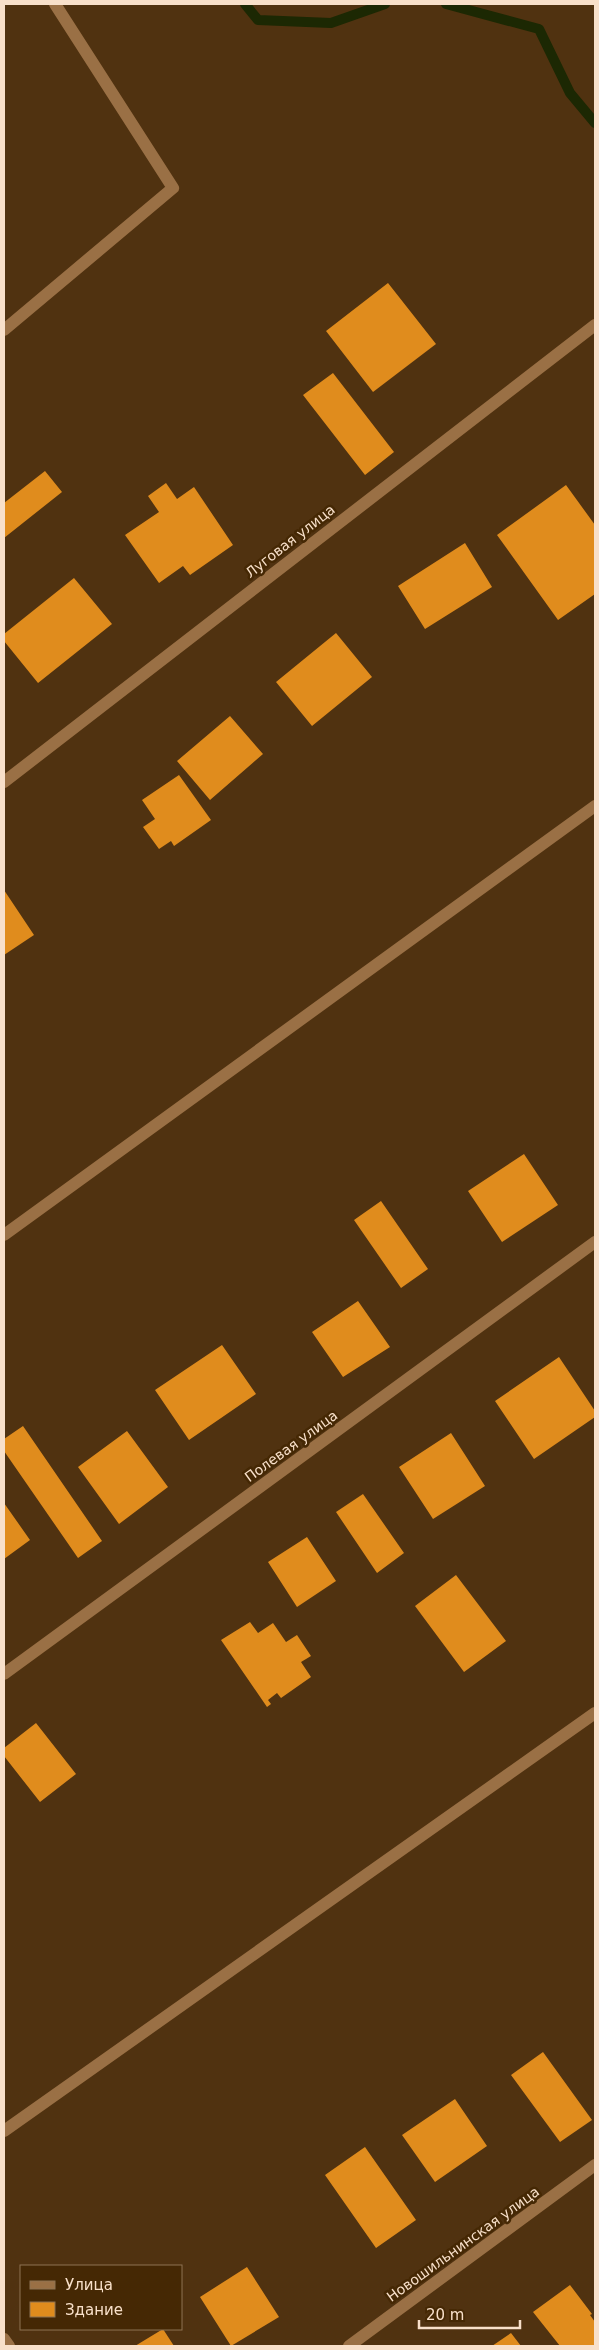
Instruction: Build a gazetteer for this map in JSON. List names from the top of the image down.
{
  "streets": {
    "street": ["Луговая улица", "Полевая улица", "Новошильнинская улица"]
  },
  "legend": ["Улица", "Здание"],
  "scale_bar": "20 m"
}
